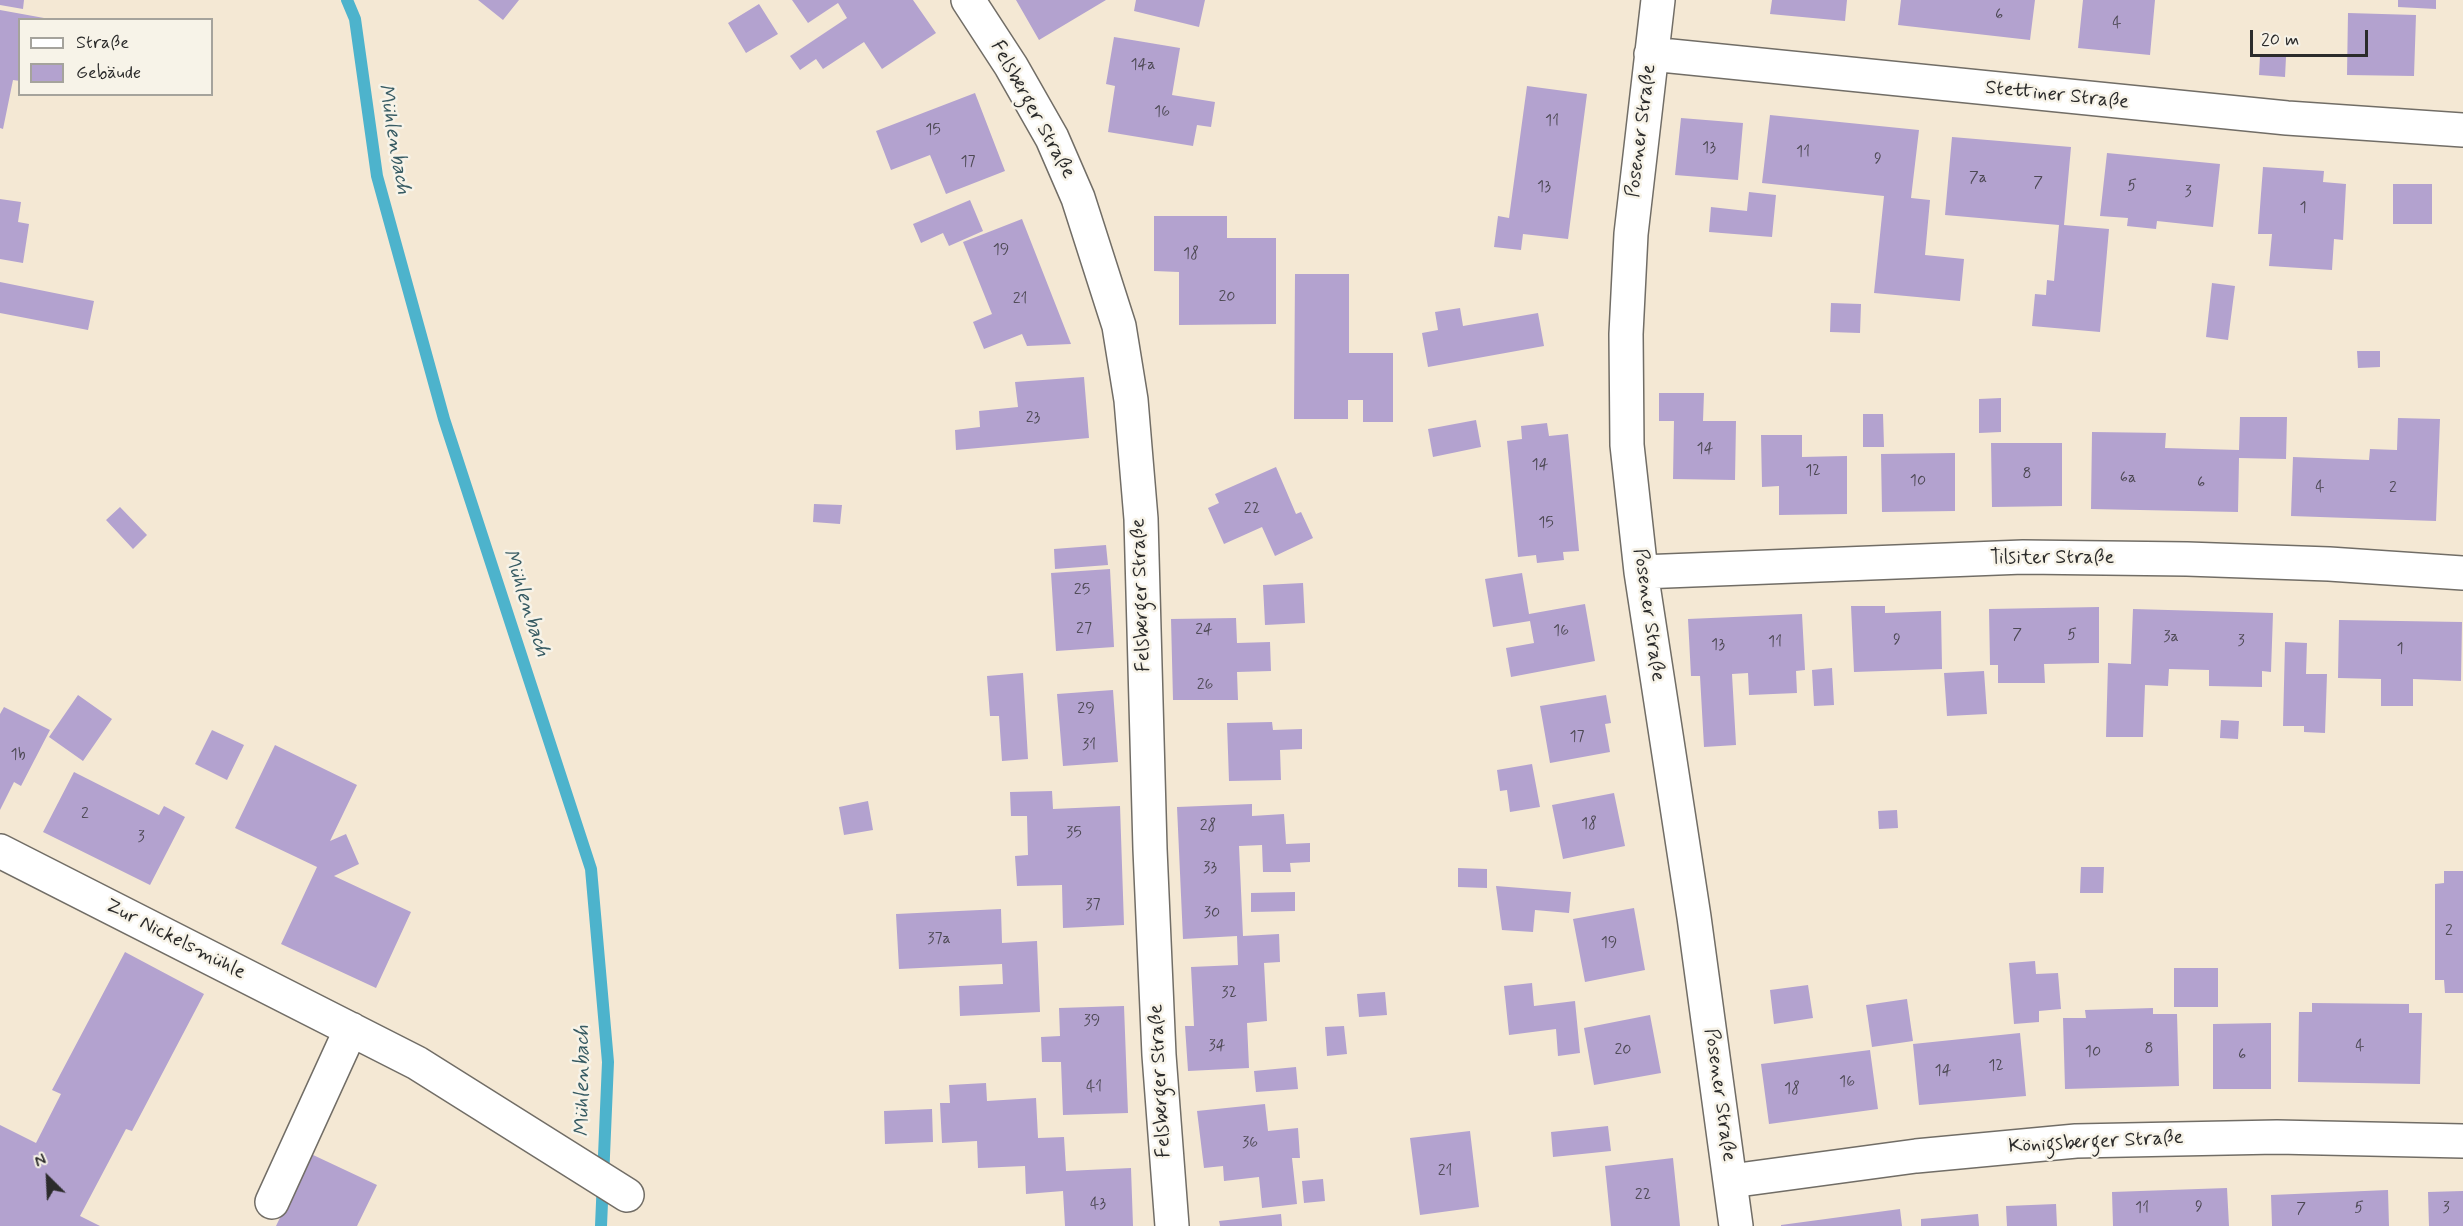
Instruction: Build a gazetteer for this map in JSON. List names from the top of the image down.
{
  "streets": {
    "street": [
      "Stettiner Straße",
      "Felsberger Straße",
      "Posener Straße",
      "Tilsiter Straße",
      "Zur Nickelsmühle",
      "Königsberger Straße"
    ]
  },
  "crossings": [
    ["Stettiner Straße", "Posener Straße"],
    ["Posener Straße", "Tilsiter Straße"],
    ["Posener Straße", "Königsberger Straße"]
  ],
  "water": ["Mühlenbach"],
  "house_numbers": [
    "6",
    "4",
    "14a",
    "16",
    "11",
    "15",
    "13",
    "11",
    "9",
    "17",
    "7a",
    "7",
    "5",
    "13",
    "3",
    "1",
    "19",
    "18",
    "20",
    "21",
    "23",
    "14",
    "14",
    "12",
    "8",
    "6a",
    "10",
    "6",
    "4",
    "2",
    "22",
    "15",
    "25",
    "27",
    "24",
    "16",
    "7",
    "5",
    "3a",
    "9",
    "3",
    "11",
    "13",
    "1",
    "26",
    "29",
    "17",
    "31",
    "1b",
    "2",
    "18",
    "28",
    "35",
    "3",
    "33",
    "37",
    "30",
    "2",
    "37a",
    "19",
    "32",
    "39",
    "34",
    "4",
    "8",
    "20",
    "10",
    "6",
    "12",
    "14",
    "16",
    "41",
    "18",
    "36",
    "21",
    "22",
    "43",
    "9",
    "11",
    "5",
    "3",
    "7"
  ],
  "legend": ["Straße", "Gebäude"],
  "scale_bar": "20 m",
  "north": "top left"
}
